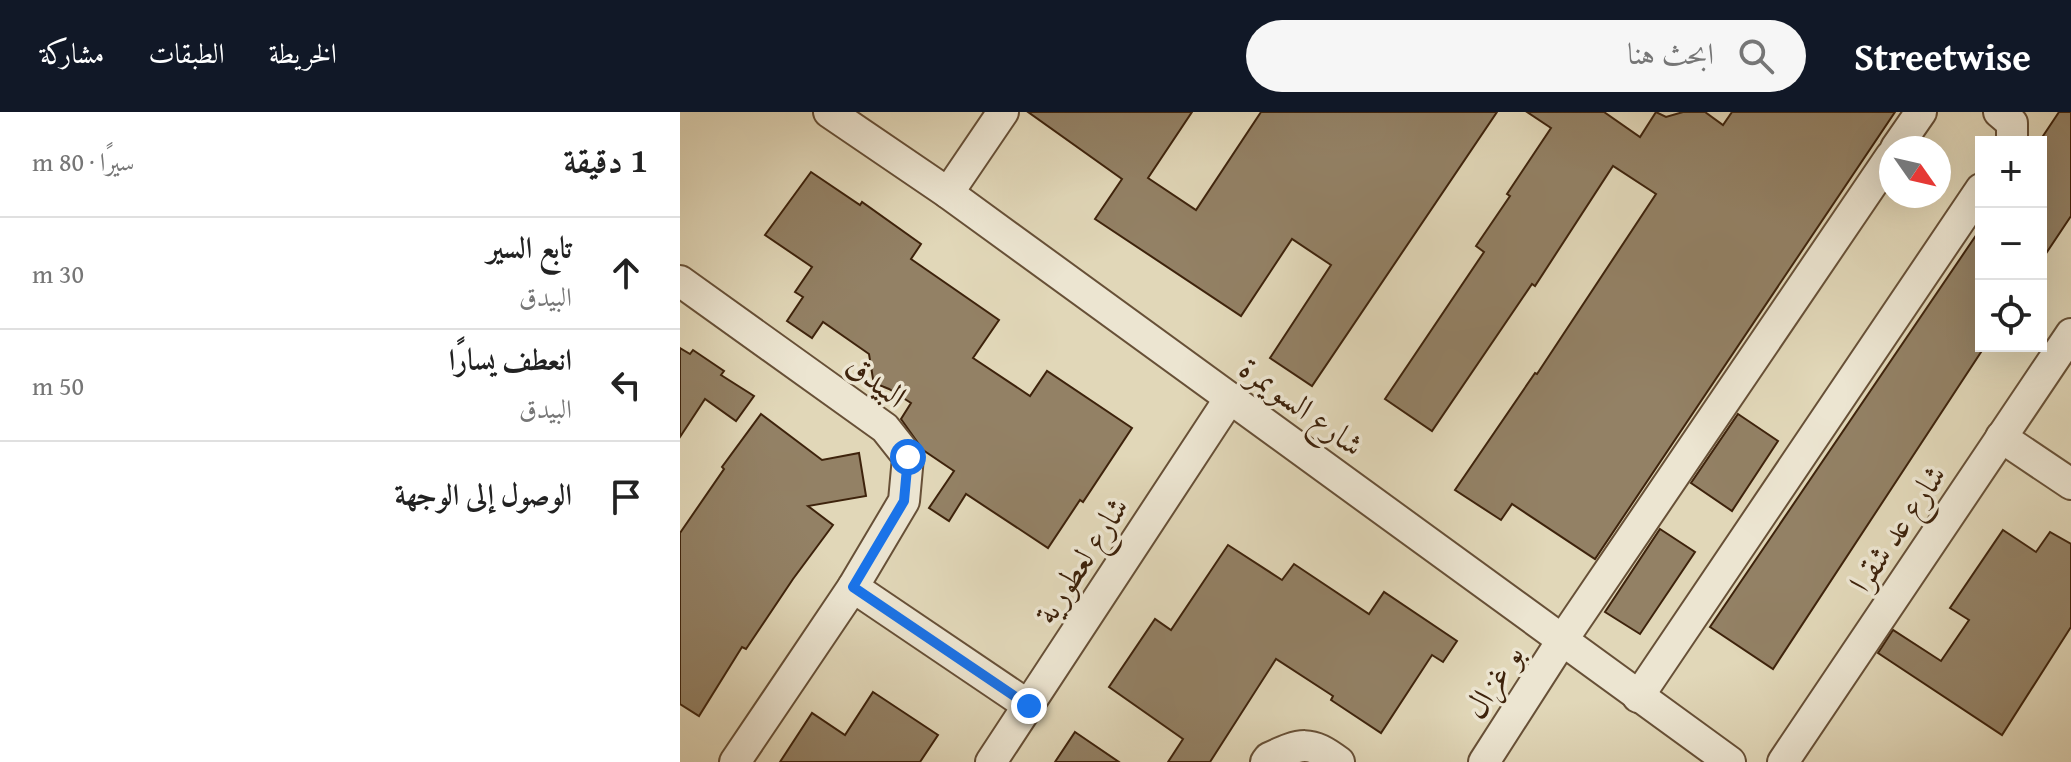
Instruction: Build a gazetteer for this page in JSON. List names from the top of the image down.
{
  "streets": {
    "street": [
      "البيدق",
      "شارع السويمرة",
      "شارع عد شقرا",
      "شارع لعطورية",
      "بو غزال"
    ]
  },
  "crossings": [
    ["شارع السويمرة", "شارع لعطورية"],
    ["شارع السويمرة", "بو غزال"]
  ],
  "north": "bottom right",
  "page": {
    "header": "Streetwise",
    "search": "ابحث هنا",
    "nav": ["الخريطة", "الطبقات", "مشاركة"],
    "heading": ["1 دقيقة", "سيرًا · 80 m"],
    "map_buttons": ["+", "−"],
    "list": [
      ["تابع السير", "البيدق", "30 m"],
      ["انعطف يسارًا", "البيدق", "50 m"],
      "الوصول إلى الوجهة"
    ]
  }
}
